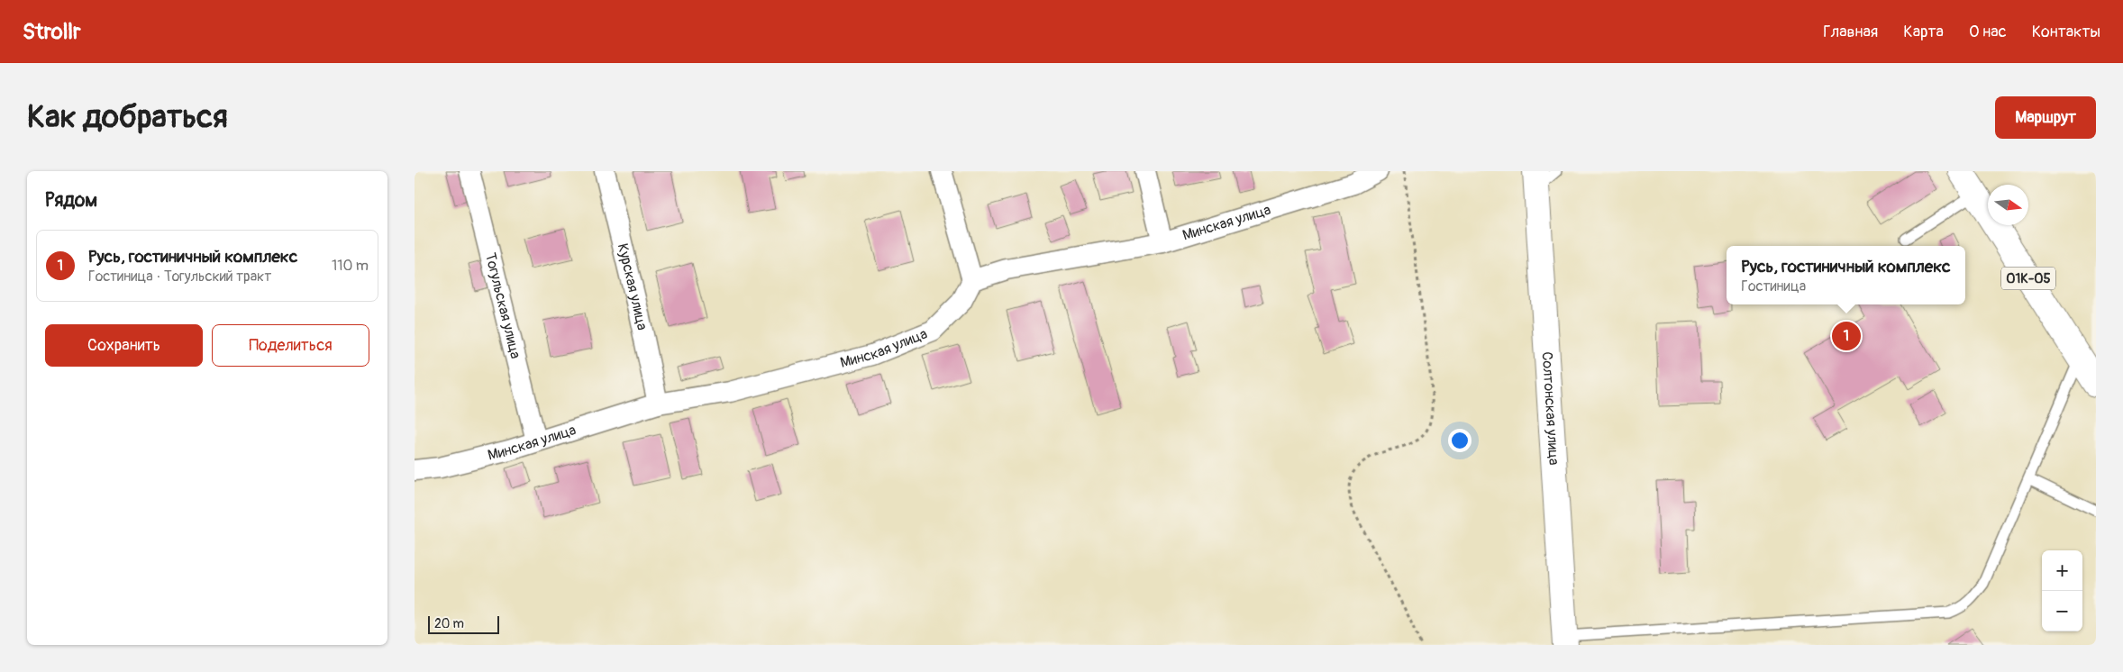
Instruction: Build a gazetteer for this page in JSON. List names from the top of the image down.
{
  "streets": {
    "main road": ["01К-05", "Солтонская улица"],
    "street": ["Минская улица", "Курская улица", "Тогульская улица"]
  },
  "crossings": [
    ["Минская улица", "Курская улица"],
    ["Минская улица", "Тогульская улица"]
  ],
  "scale_bar": "20 m",
  "north": "right",
  "page": {
    "header": "Strollr",
    "nav": [
      "Главная",
      "Карта",
      "О нас",
      "Контакты"
    ],
    "buttons": [
      "Маршрут",
      ["Сохранить", "Поделиться"]
    ],
    "title": "Как добраться",
    "heading": "Рядом",
    "list": [
      {
        "mark": "1",
        "name": "Русь, гостиничный комплекс",
        "note": "Гостиница · Тогульский тракт",
        "value": "110 m"
      }
    ],
    "popup": ["Русь, гостиничный комплекс", "Гостиница"],
    "pins": "1",
    "map_buttons": ["+", "−"],
    "scale": "20 m"
  }
}
